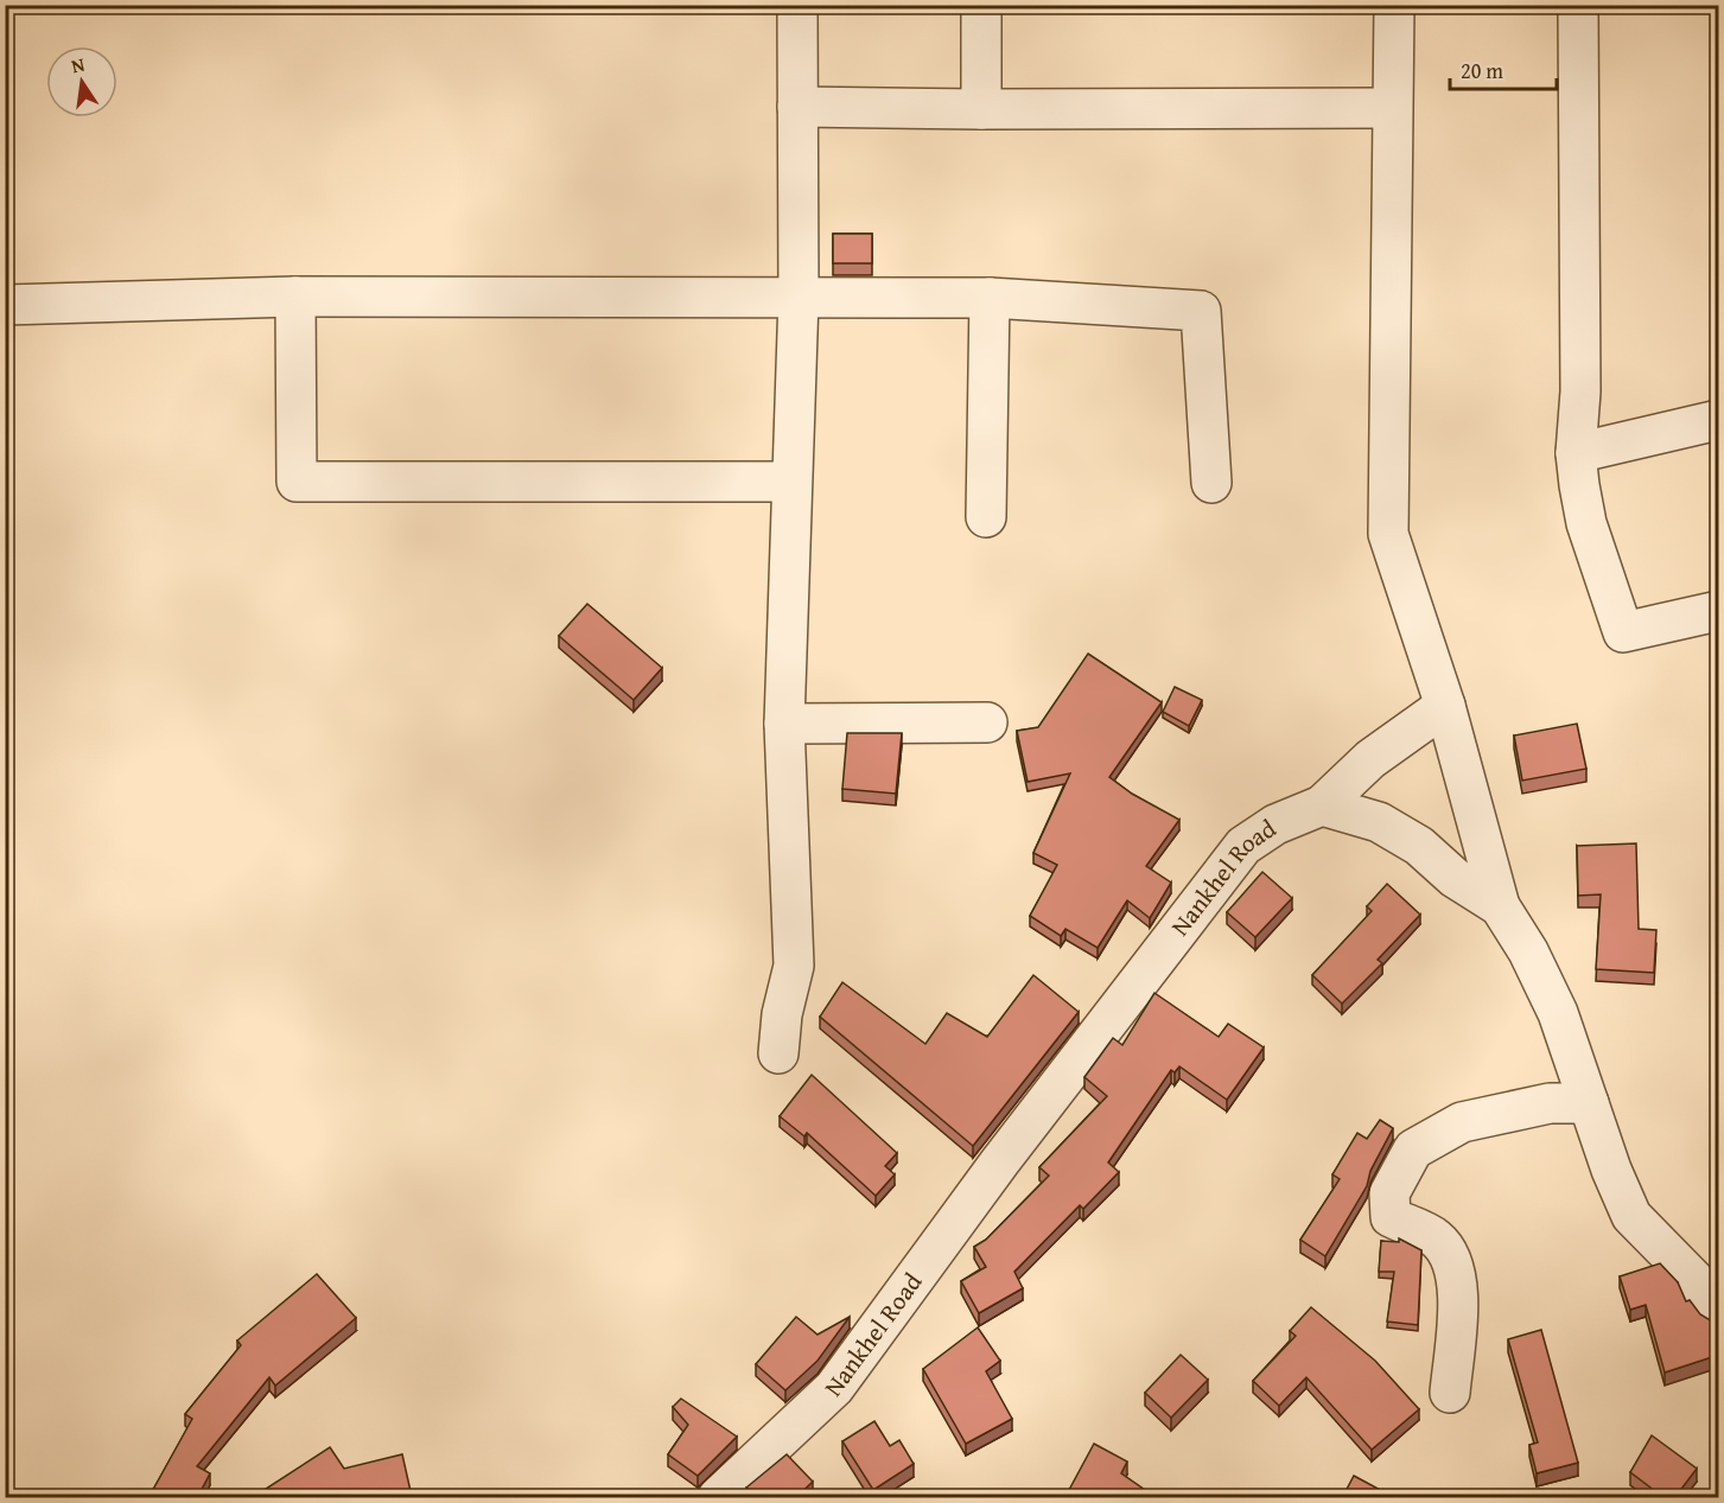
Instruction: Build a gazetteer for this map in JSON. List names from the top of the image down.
{
  "streets": {
    "street": ["Nankhel Road"]
  },
  "scale_bar": "20 m",
  "north": "top"
}
